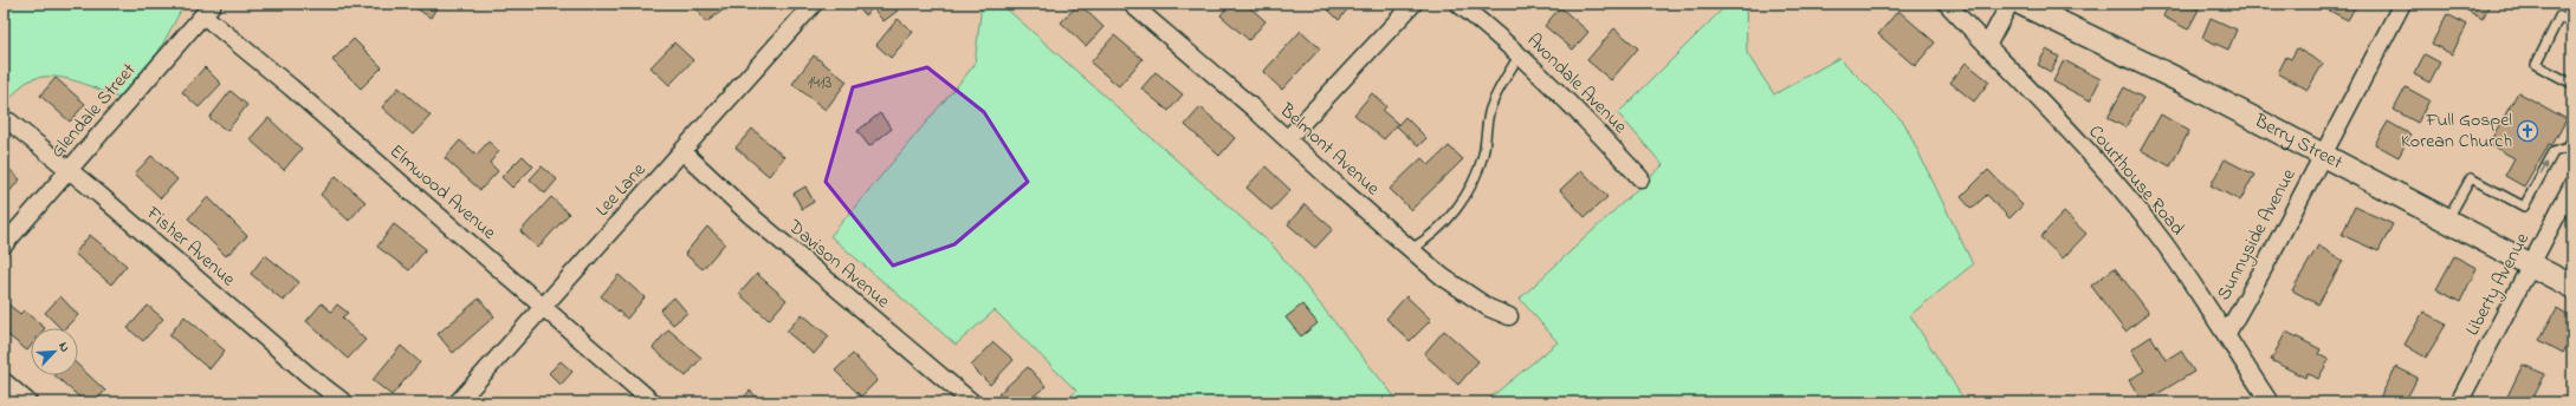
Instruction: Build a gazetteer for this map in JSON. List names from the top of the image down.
{
  "streets": {
    "street": [
      "Avondale Avenue",
      "Glendale Street",
      "Berry Street",
      "Belmont Avenue",
      "Courthouse Road",
      "Lee Lane",
      "Elmwood Avenue",
      "Sunnyside Avenue",
      "Fisher Avenue",
      "Davison Avenue",
      "Liberty Avenue"
    ]
  },
  "crossings": [
    ["Glendale Street", "Elmwood Avenue"],
    ["Glendale Street", "Fisher Avenue"],
    ["Berry Street", "Sunnyside Avenue"],
    ["Berry Street", "Liberty Avenue"],
    ["Courthouse Road", "Sunnyside Avenue"],
    ["Lee Lane", "Elmwood Avenue"],
    ["Lee Lane", "Davison Avenue"]
  ],
  "places": {
    "church": ["Full Gospel Korean Church"]
  },
  "house_numbers": ["1413"],
  "north": "top right"
}
